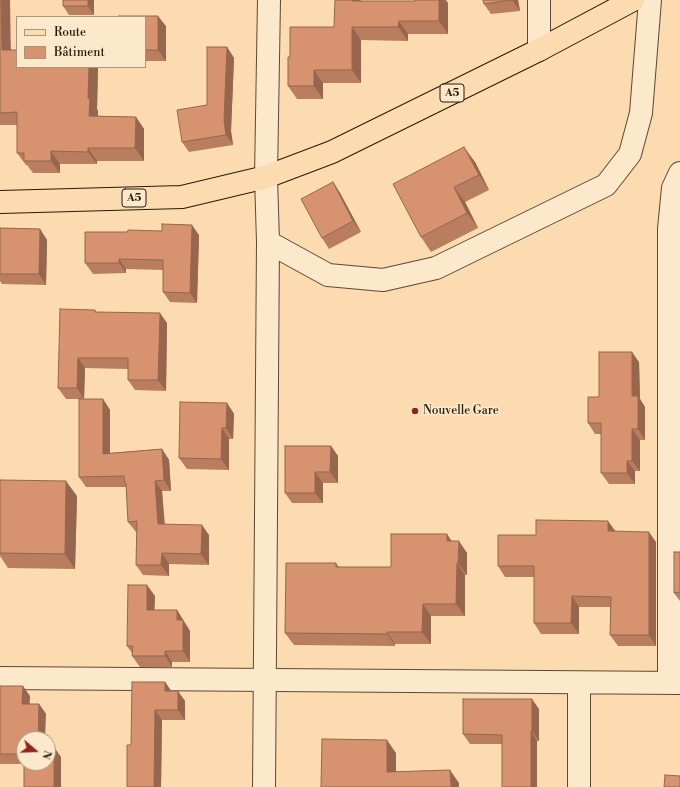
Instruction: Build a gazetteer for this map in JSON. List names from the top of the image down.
{
  "streets": {
    "main road": ["A5"]
  },
  "places": ["Nouvelle Gare"],
  "legend": ["Route", "Bâtiment"],
  "north": "right"
}
